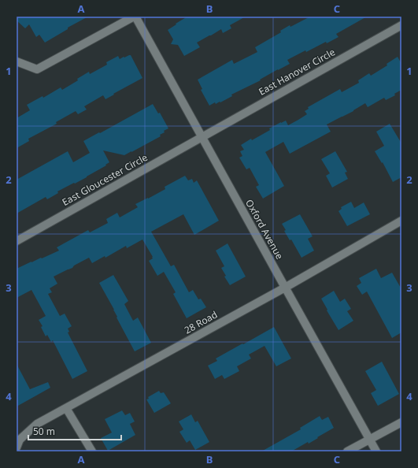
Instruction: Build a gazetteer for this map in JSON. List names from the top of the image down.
{
  "streets": {
    "street": [
      "East Hanover Circle",
      "East Gloucester Circle",
      "Oxford Avenue",
      "28 Road"
    ]
  },
  "crossings": [
    ["East Hanover Circle", "East Gloucester Circle"],
    ["East Hanover Circle", "Oxford Avenue"],
    ["East Gloucester Circle", "Oxford Avenue"],
    ["Oxford Avenue", "28 Road"]
  ],
  "scale_bar": "50 m",
  "grid": {
    "columns": ["A", "B", "C"],
    "rows": [
      "1",
      "2",
      "3",
      "4"
    ]
  }
}
